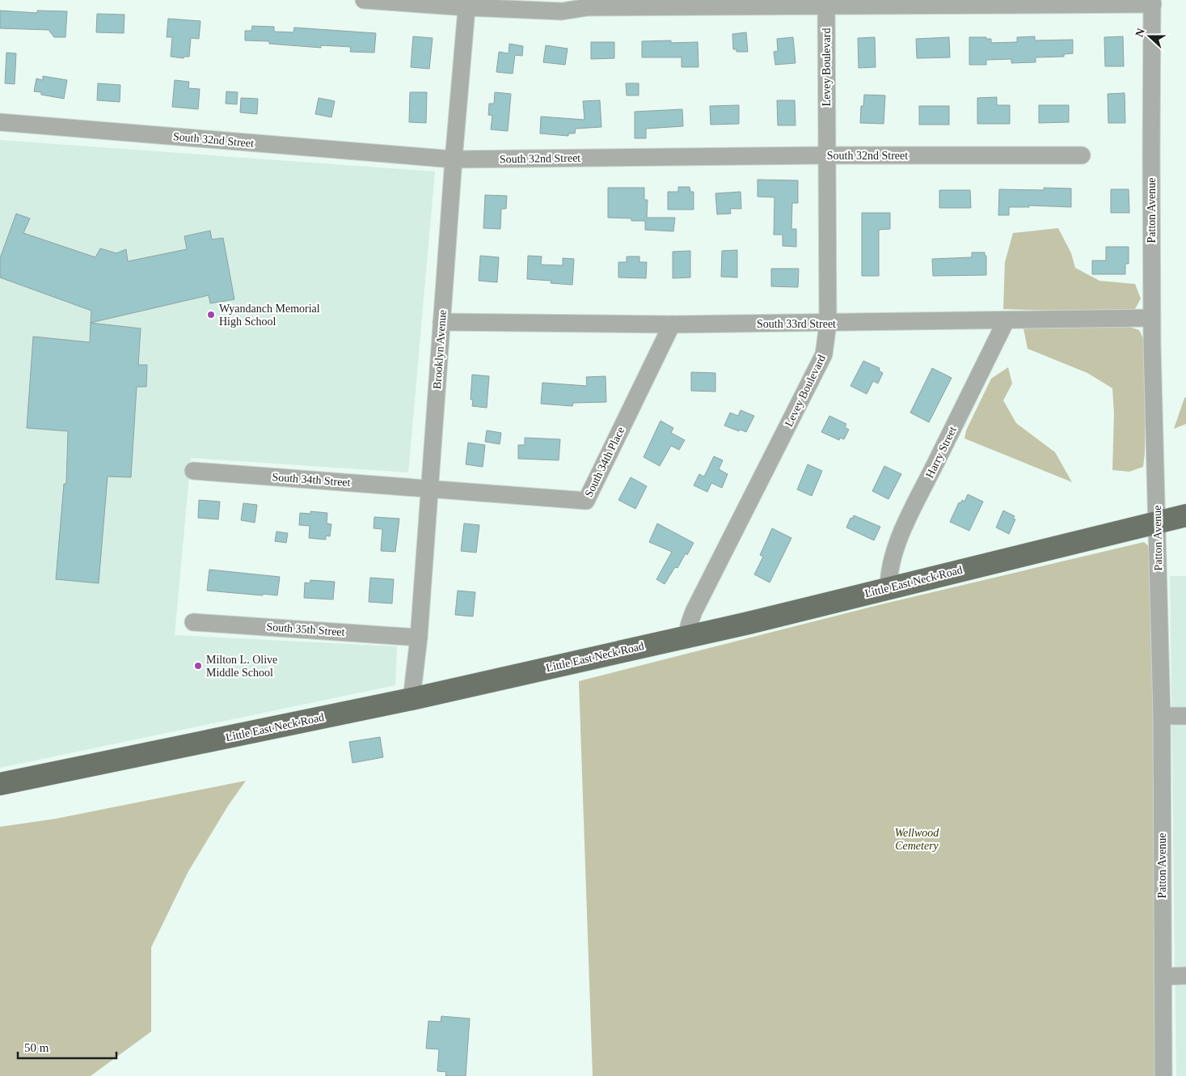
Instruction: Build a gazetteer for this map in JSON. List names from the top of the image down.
{
  "streets": {
    "main road": ["Little East Neck Road"],
    "street": [
      "Levey Boulevard",
      "South 32nd Street",
      "Patton Avenue",
      "South 33rd Street",
      "Brooklyn Avenue",
      "Harry Street",
      "South 34th Place",
      "South 34th Street",
      "South 35th Street"
    ]
  },
  "crossings": [
    ["Levey Boulevard", "South 32nd Street"],
    ["Levey Boulevard", "South 33rd Street"],
    ["Levey Boulevard", "Little East Neck Road"],
    ["South 32nd Street", "Brooklyn Avenue"],
    ["Patton Avenue", "South 33rd Street"],
    ["Patton Avenue", "Little East Neck Road"],
    ["South 33rd Street", "Brooklyn Avenue"],
    ["South 33rd Street", "Harry Street"],
    ["South 33rd Street", "South 34th Place"],
    ["Brooklyn Avenue", "South 34th Place"],
    ["Brooklyn Avenue", "South 34th Street"],
    ["Brooklyn Avenue", "Little East Neck Road"],
    ["Brooklyn Avenue", "South 35th Street"],
    ["Harry Street", "Little East Neck Road"],
    ["South 34th Place", "South 34th Street"]
  ],
  "parks": ["Wellwood Cemetery"],
  "places": ["Wyandanch Memorial High School", "Milton L. Olive Middle School"],
  "scale_bar": "50 m",
  "north": "left"
}
